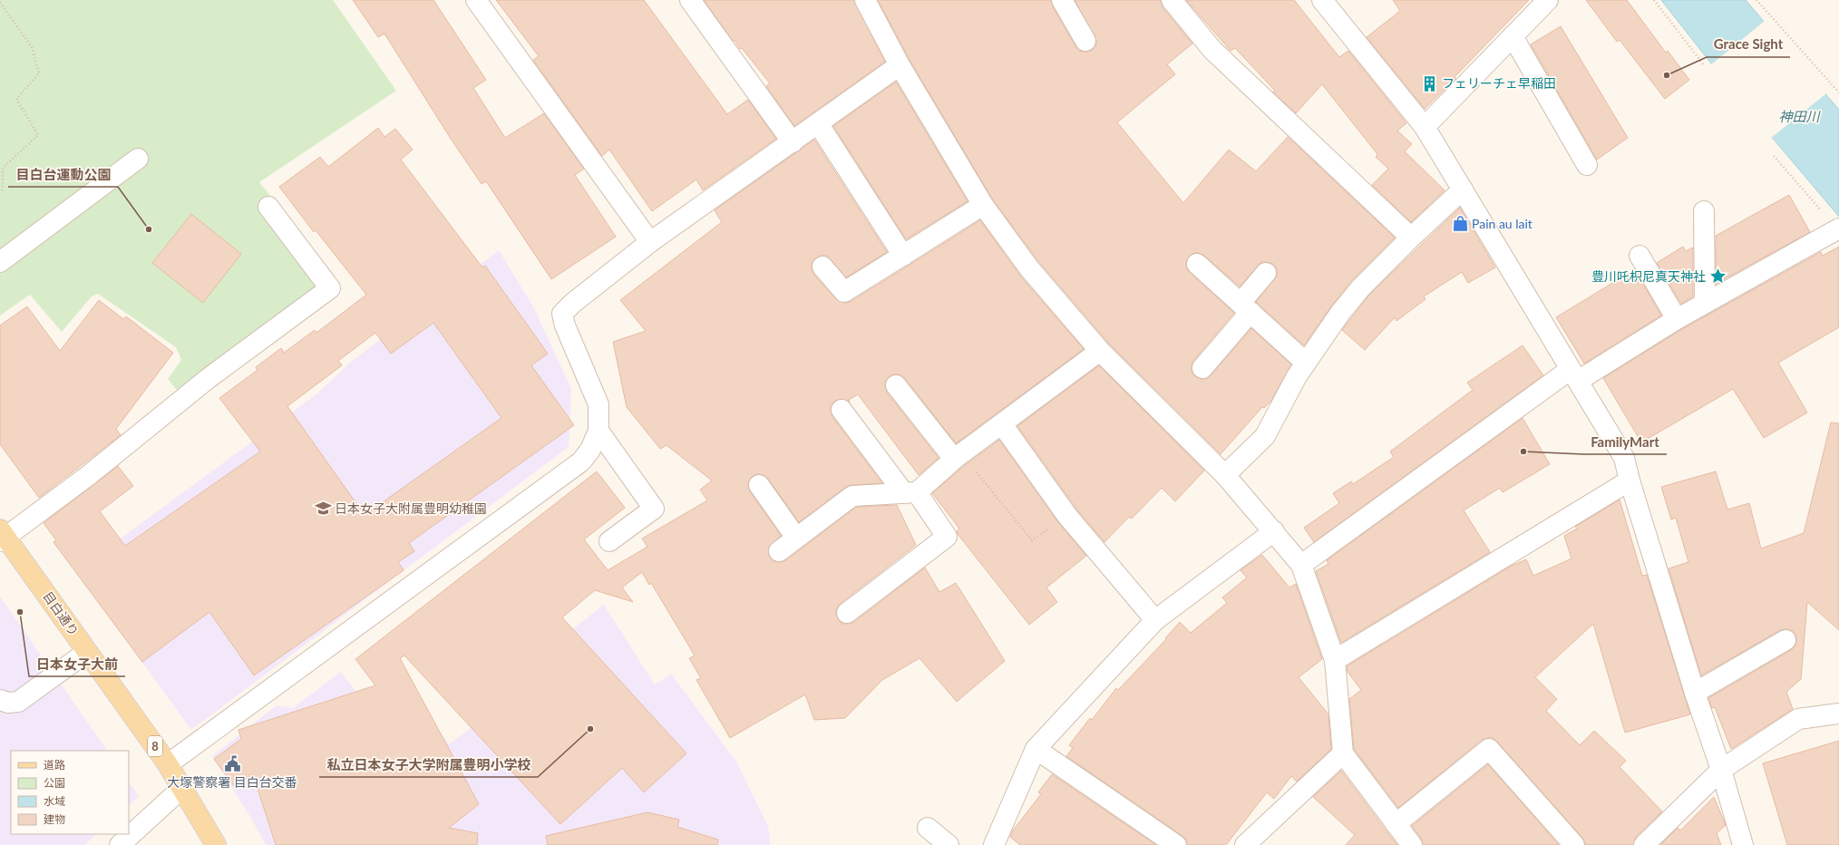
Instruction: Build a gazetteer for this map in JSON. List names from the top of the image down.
{
  "streets": {
    "main road": ["目白通り", "8"]
  },
  "water": ["神田川"],
  "places": {
    "other": [
      "Grace Sight",
      "目白台運動公園",
      "FamilyMart",
      "日本女子大前",
      "私立日本女子大学附属豊明小学校"
    ],
    "building": ["フェリーチェ早稲田"],
    "shop": ["Pain au lait"],
    "place": ["豊川吒枳尼真天神社"],
    "school or university": ["日本女子大附属豊明幼稚園"],
    "public building": ["大塚警察署 目白台交番"]
  },
  "legend": [
    "道路",
    "公園",
    "水域",
    "建物"
  ]
}
